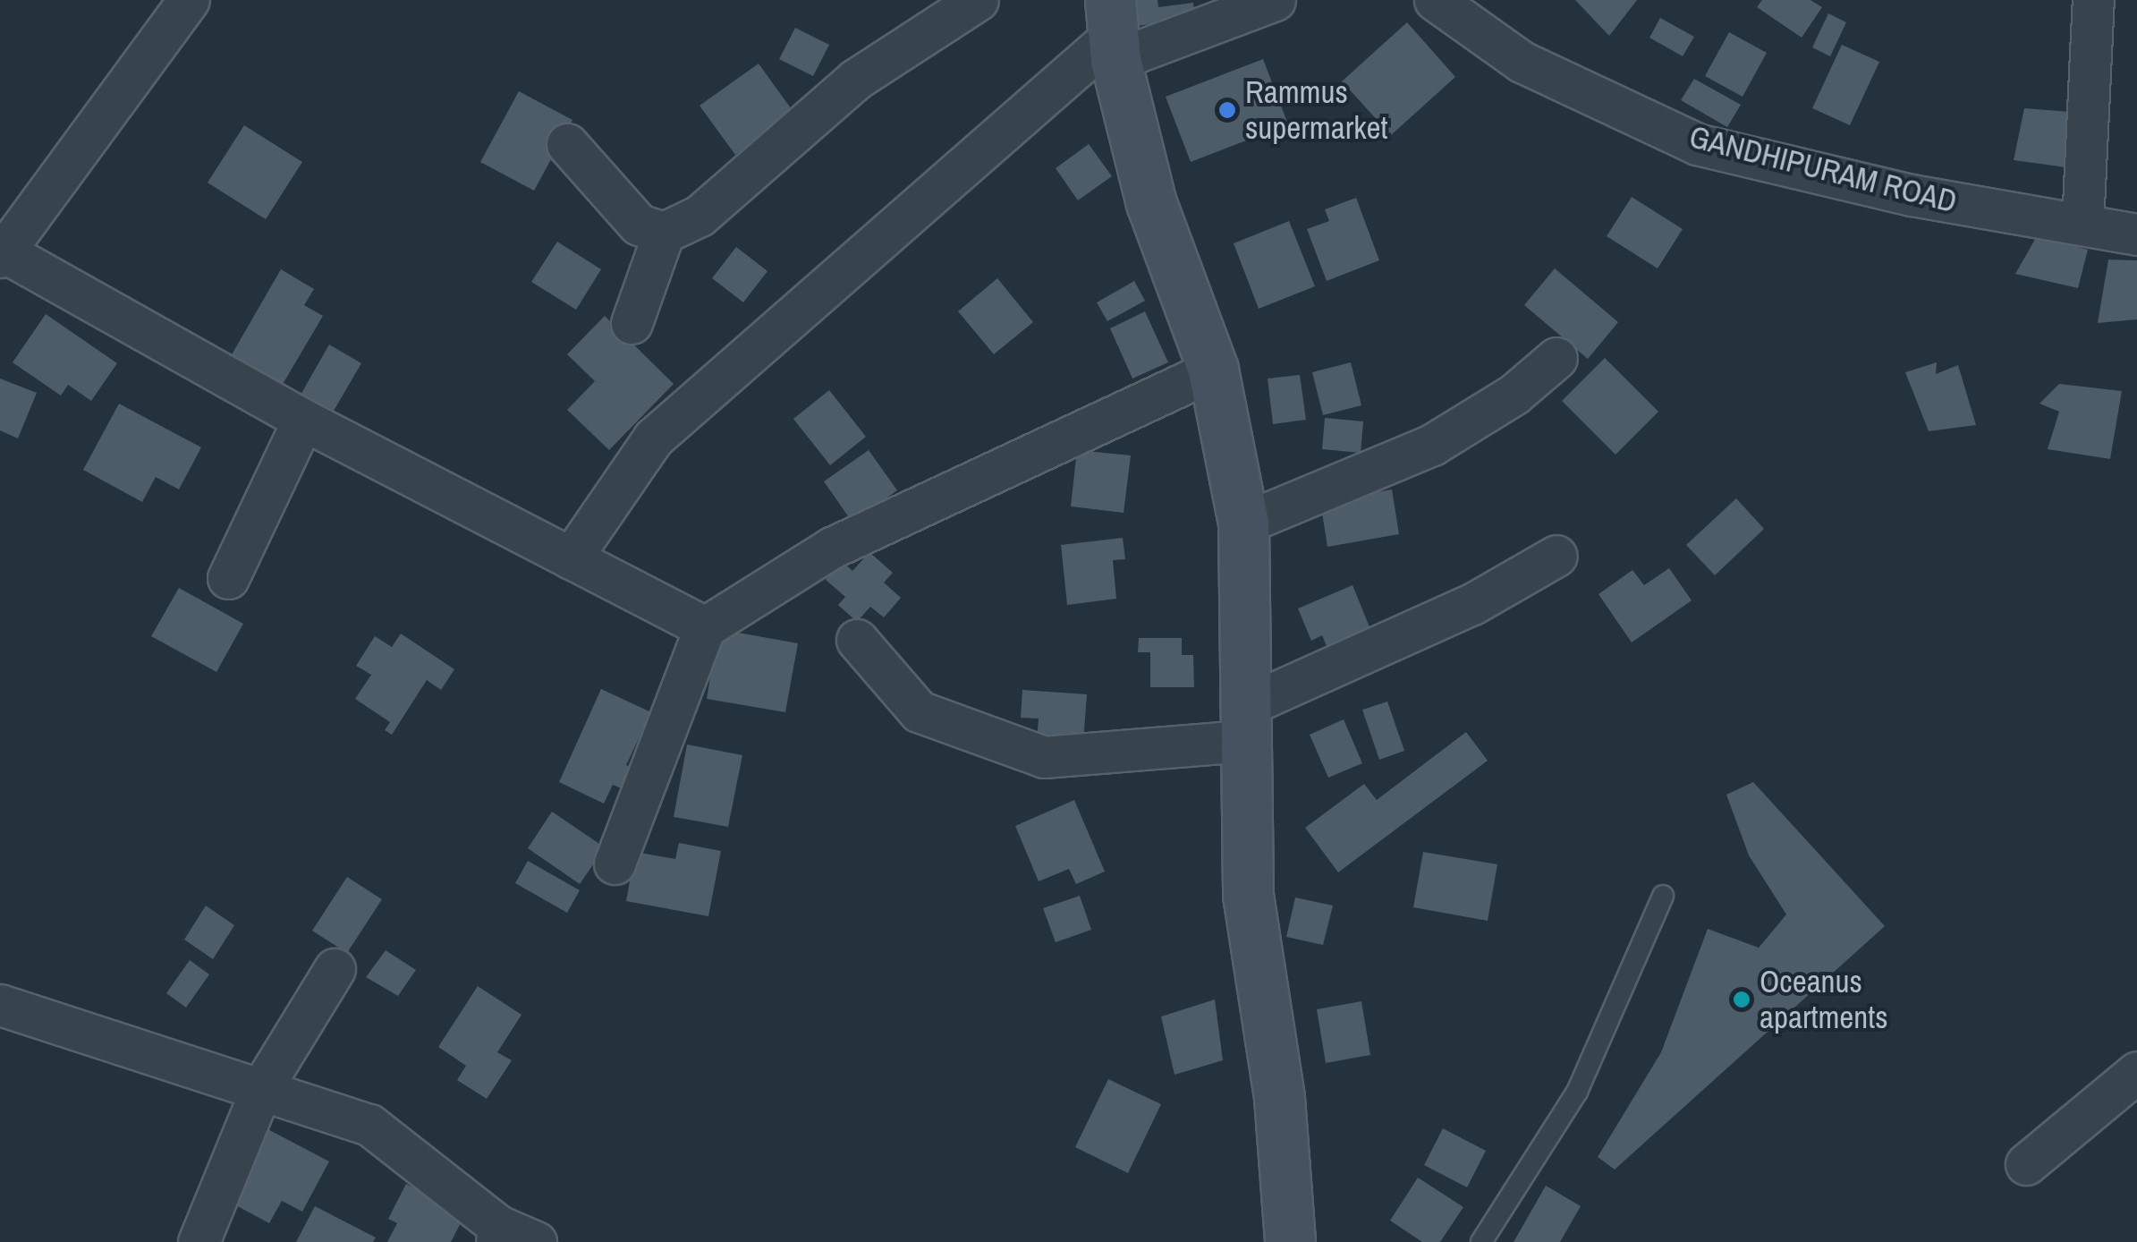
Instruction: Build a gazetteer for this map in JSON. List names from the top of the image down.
{
  "streets": {
    "street": ["GANDHIPURAM ROAD"]
  },
  "places": ["Rammus supermarket", "Oceanus apartments"]
}
